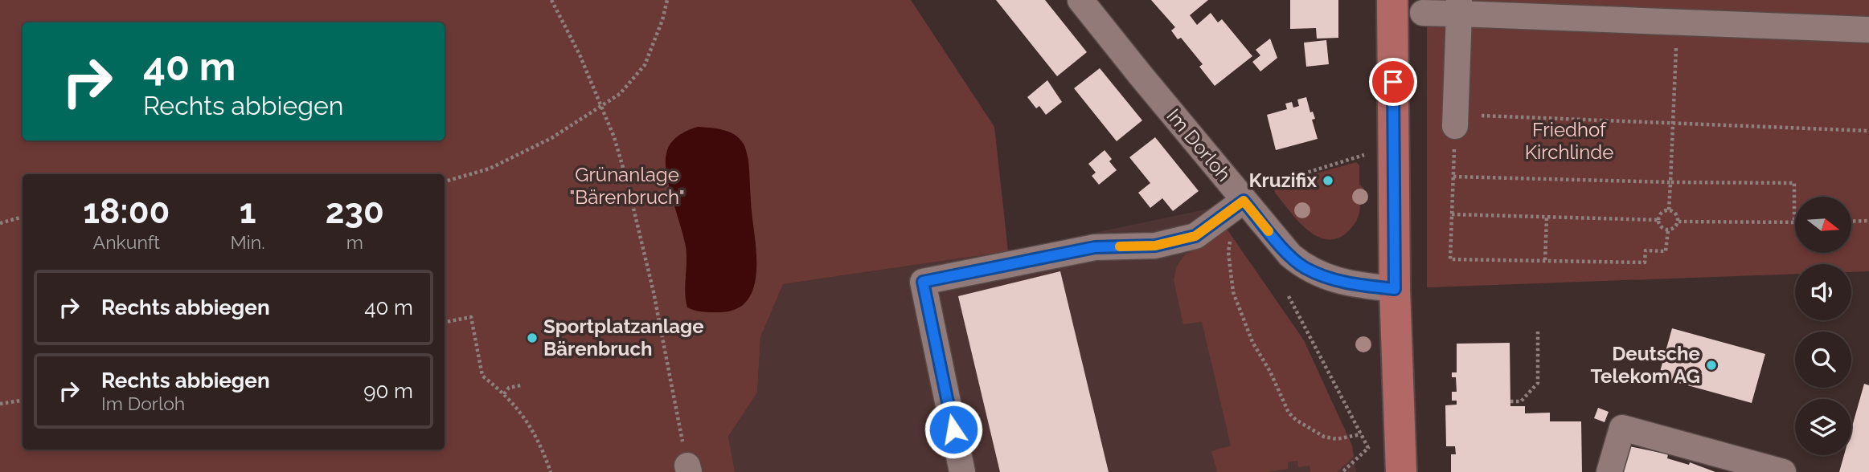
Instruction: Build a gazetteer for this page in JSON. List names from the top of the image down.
{
  "streets": {
    "street": ["Im Dorloh"]
  },
  "parks": ["Friedhof Kirchlinde", "Grünanlage \"Bärenbruch\""],
  "places": ["Kruzifix", "Sportplatzanlage Bärenbruch", "Deutsche Telekom AG"],
  "north": "right",
  "page": {
    "turn": ["40 m", "Rechts abbiegen"],
    "eta": [
      "18:00",
      "Ankunft",
      "1",
      "Min.",
      "230",
      "m"
    ],
    "list": [
      {
        "name": "Rechts abbiegen",
        "value": "40 m"
      },
      {
        "name": "Rechts abbiegen",
        "note": "Im Dorloh",
        "value": "90 m"
      }
    ]
  }
}
